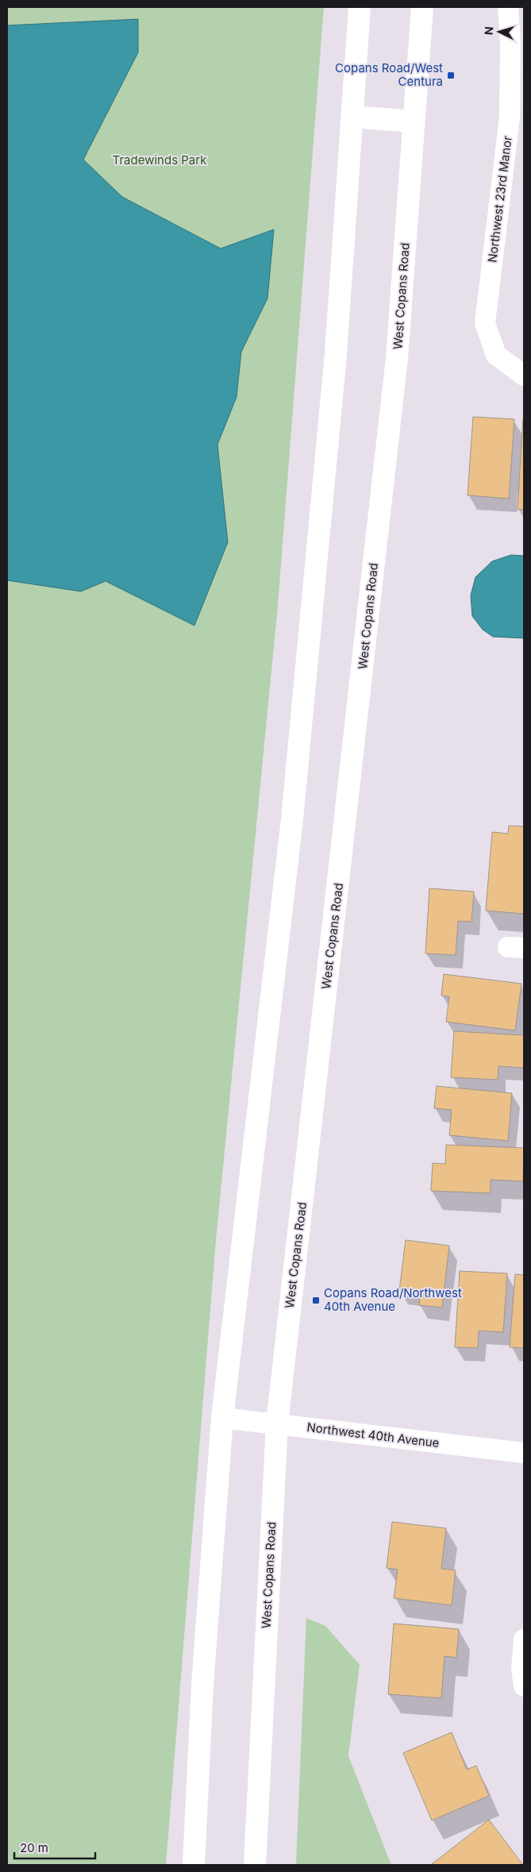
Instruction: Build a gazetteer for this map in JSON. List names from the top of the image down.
{
  "streets": {
    "main road": ["West Copans Road"],
    "street": ["Northwest 23rd Manor", "Northwest 40th Avenue"]
  },
  "crossings": [
    ["West Copans Road", "Northwest 40th Avenue"]
  ],
  "parks": ["Tradewinds Park"],
  "places": {
    "transit": ["Copans Road/West Centura", "Copans Road/Northwest 40th Avenue"]
  },
  "scale_bar": "20 m",
  "north": "left"
}
